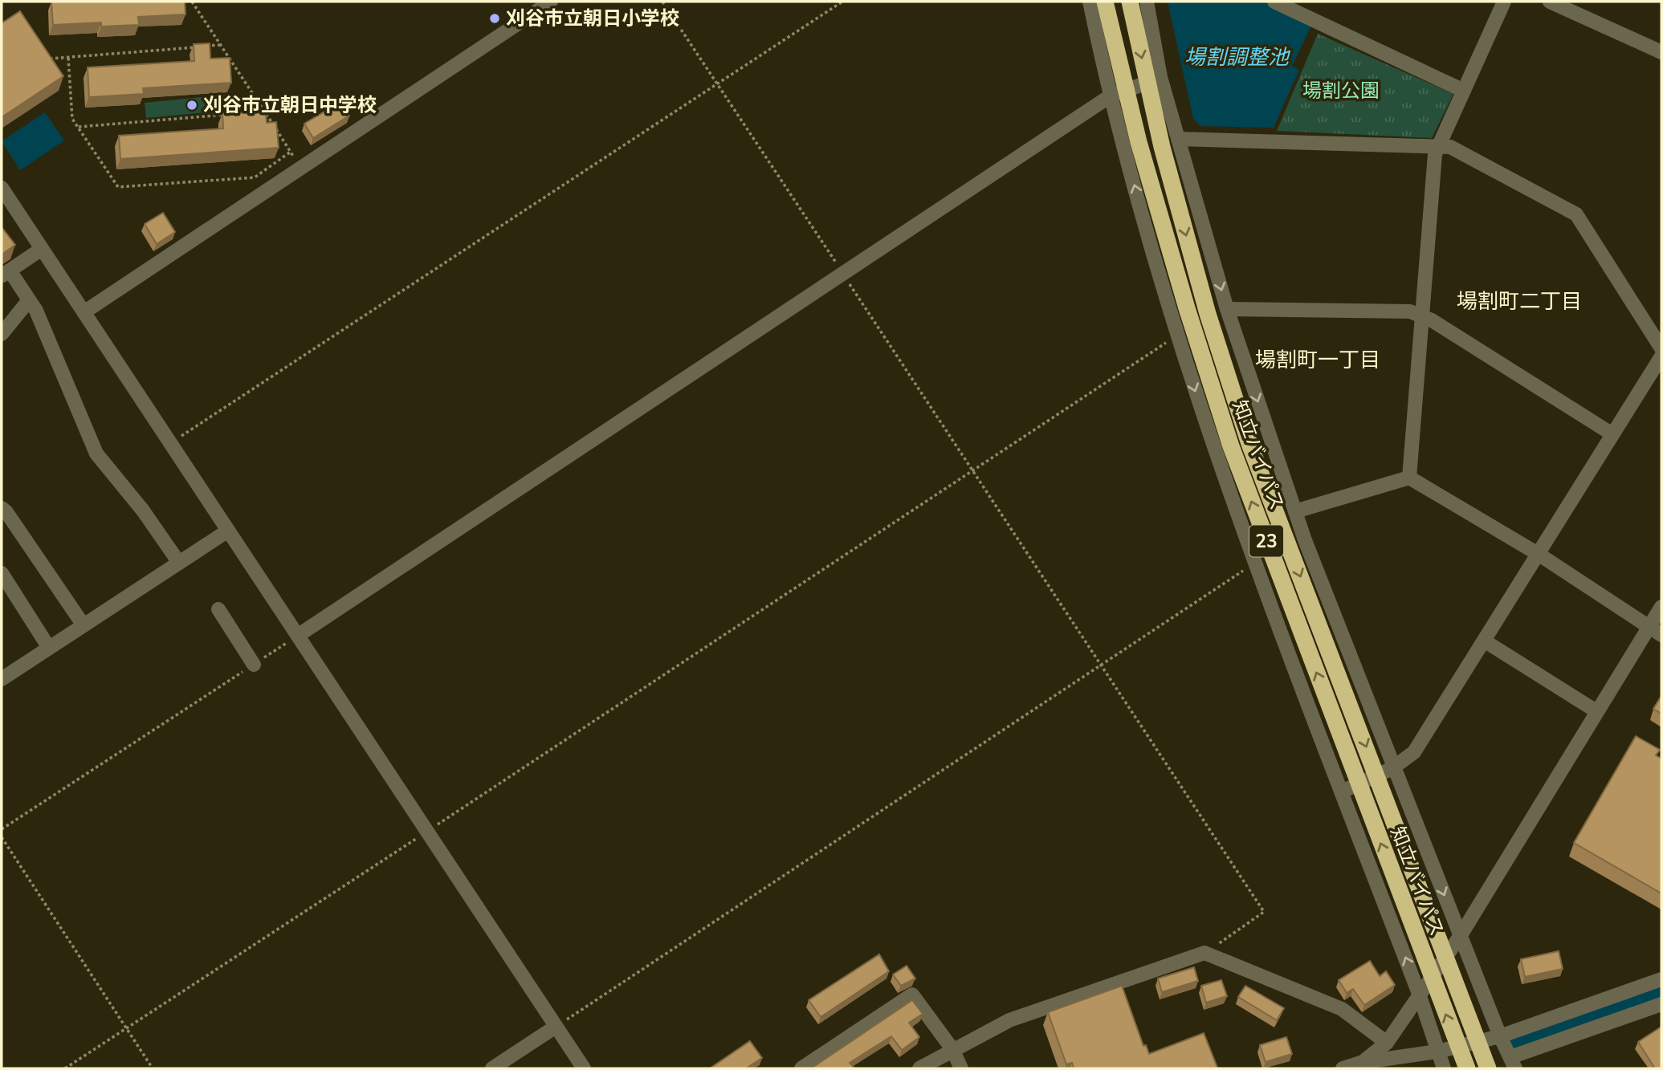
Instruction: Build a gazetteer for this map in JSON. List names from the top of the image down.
{
  "streets": {
    "highway": ["知立バイパス", "23"]
  },
  "districts": ["場割町二丁目", "場割町一丁目"],
  "water": ["場割調整池"],
  "parks": ["場割公園"],
  "places": ["刈谷市立朝日小学校", "刈谷市立朝日中学校"]
}
